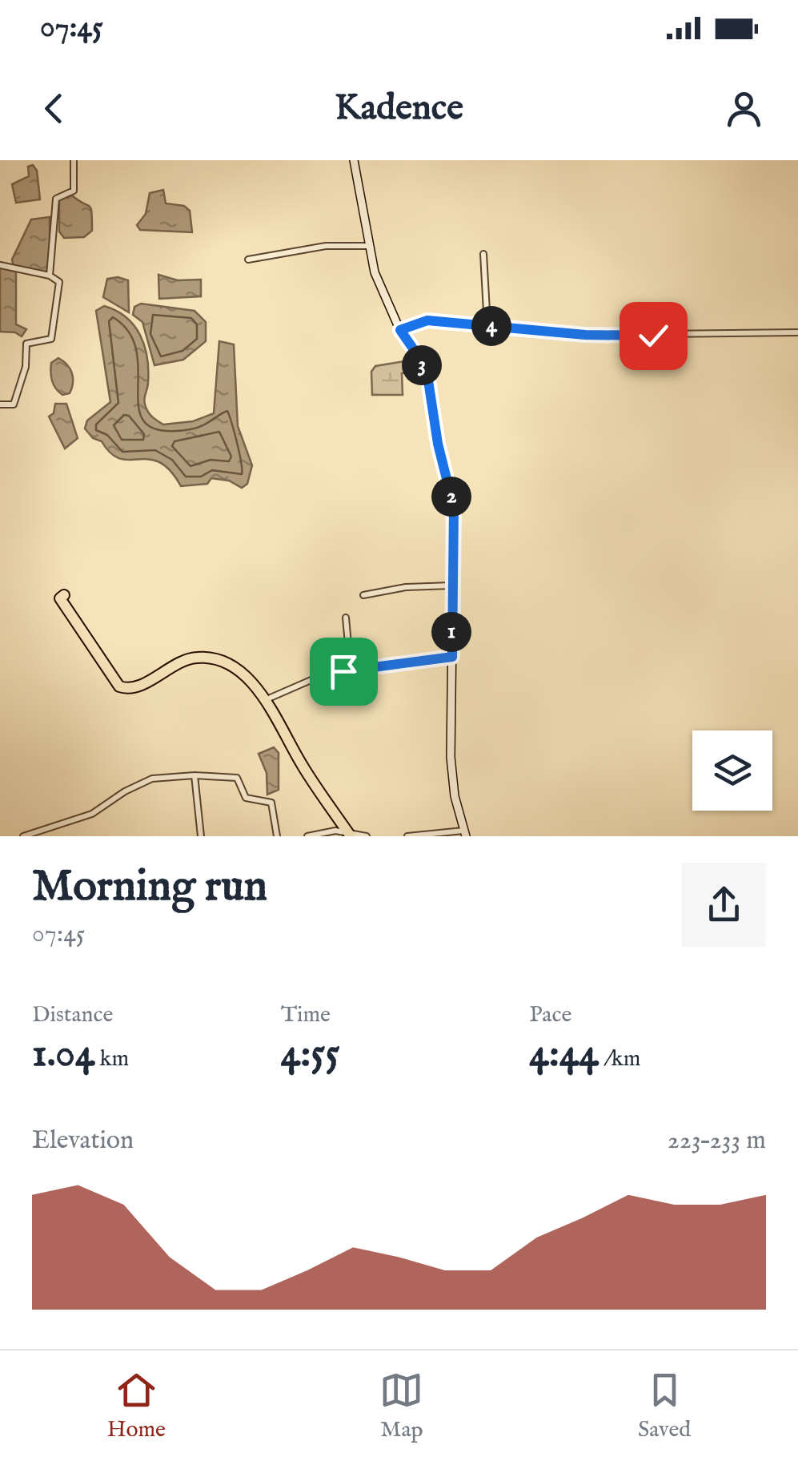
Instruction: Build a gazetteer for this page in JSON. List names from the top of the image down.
{
  "page": {
    "status": "07:45",
    "header": "Kadence",
    "pins": [
      "4",
      "3",
      "2",
      "1"
    ],
    "heading": ["Morning run", "07:45"],
    "stats": [
      ["Distance", "1.04 km"],
      ["Time", "4:55"],
      ["Pace", "4:44 /km"]
    ],
    "chart": ["Elevation", "223–233 m"],
    "tabs": ["Home", "Map", "Saved"]
  }
}
